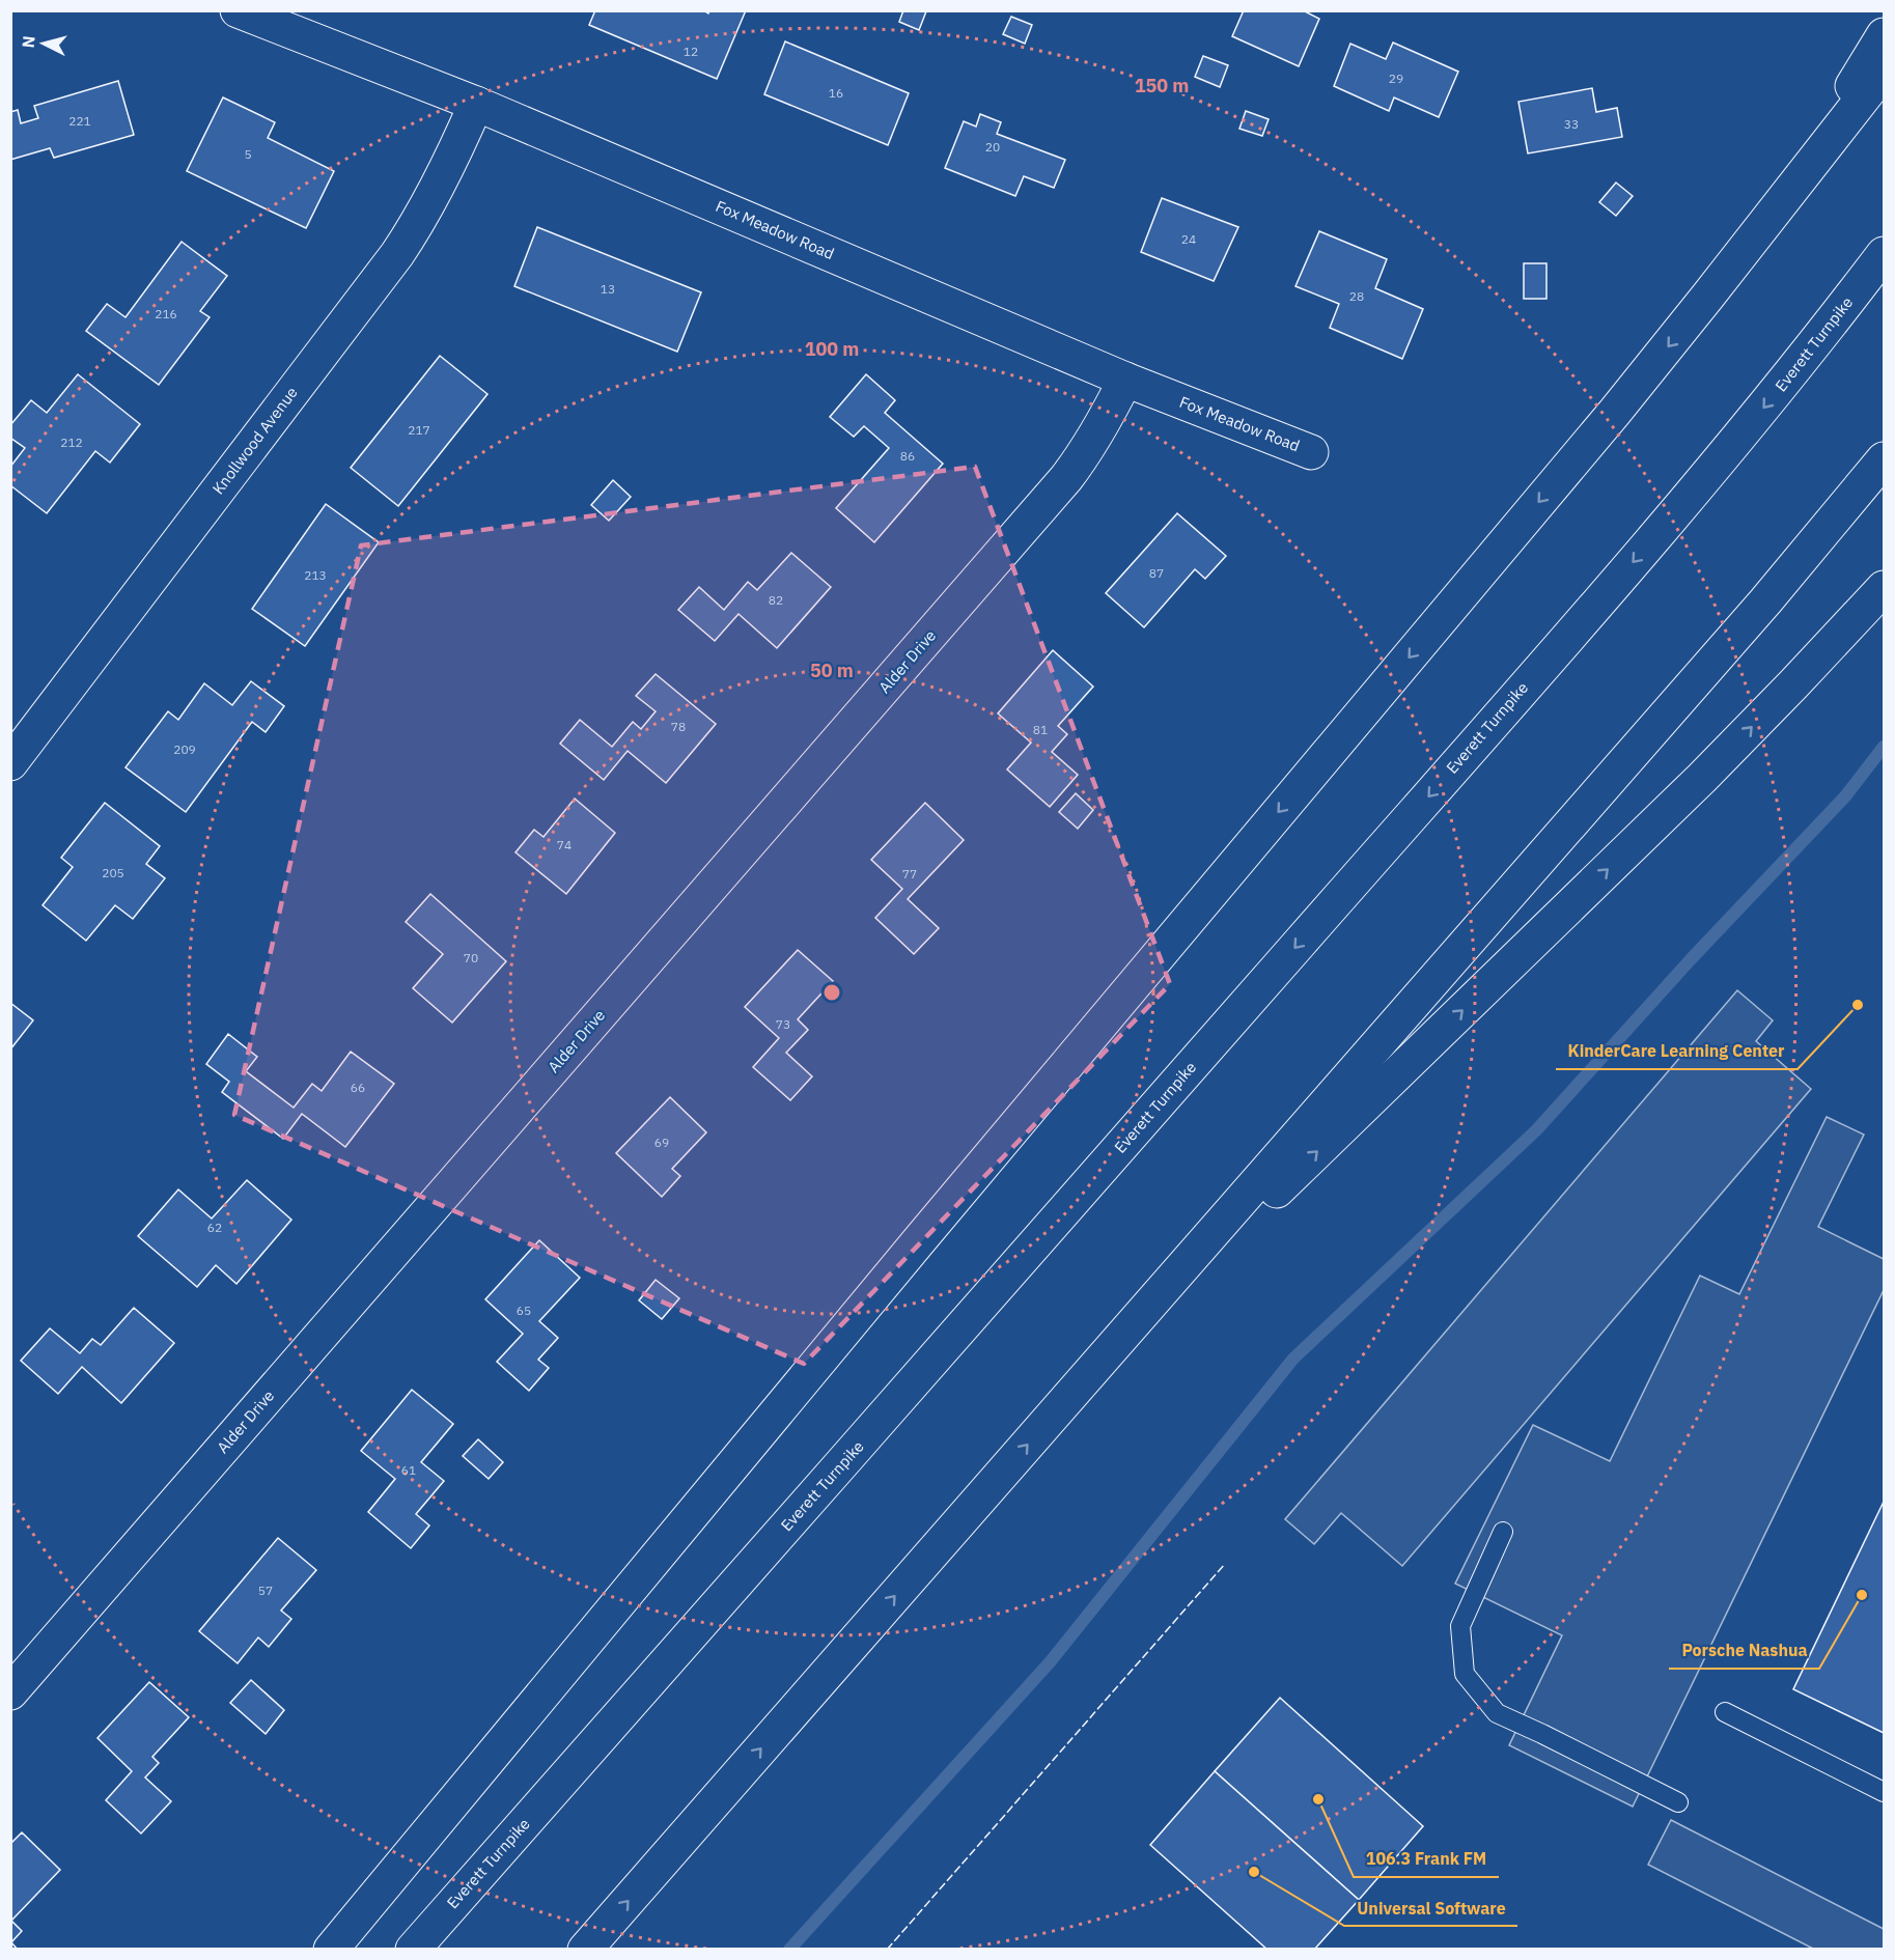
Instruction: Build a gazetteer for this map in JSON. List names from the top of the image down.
{
  "streets": {
    "main road": [
      "Fox Meadow Road",
      "Everett Turnpike",
      "Knollwood Avenue",
      "Alder Drive"
    ]
  },
  "crossings": [
    ["Fox Meadow Road", "Knollwood Avenue"],
    ["Fox Meadow Road", "Alder Drive"]
  ],
  "places": [
    "KinderCare Learning Center",
    "Porsche Nashua",
    "106.3 Frank FM",
    "Universal Software"
  ],
  "house_numbers": [
    "12",
    "29",
    "16",
    "221",
    "33",
    "20",
    "5",
    "24",
    "13",
    "28",
    "216",
    "217",
    "212",
    "86",
    "87",
    "213",
    "82",
    "78",
    "81",
    "209",
    "74",
    "205",
    "77",
    "70",
    "73",
    "66",
    "69",
    "62",
    "65",
    "61",
    "57"
  ],
  "north": "left",
  "rings": ["150 m", "100 m", "50 m"]
}
